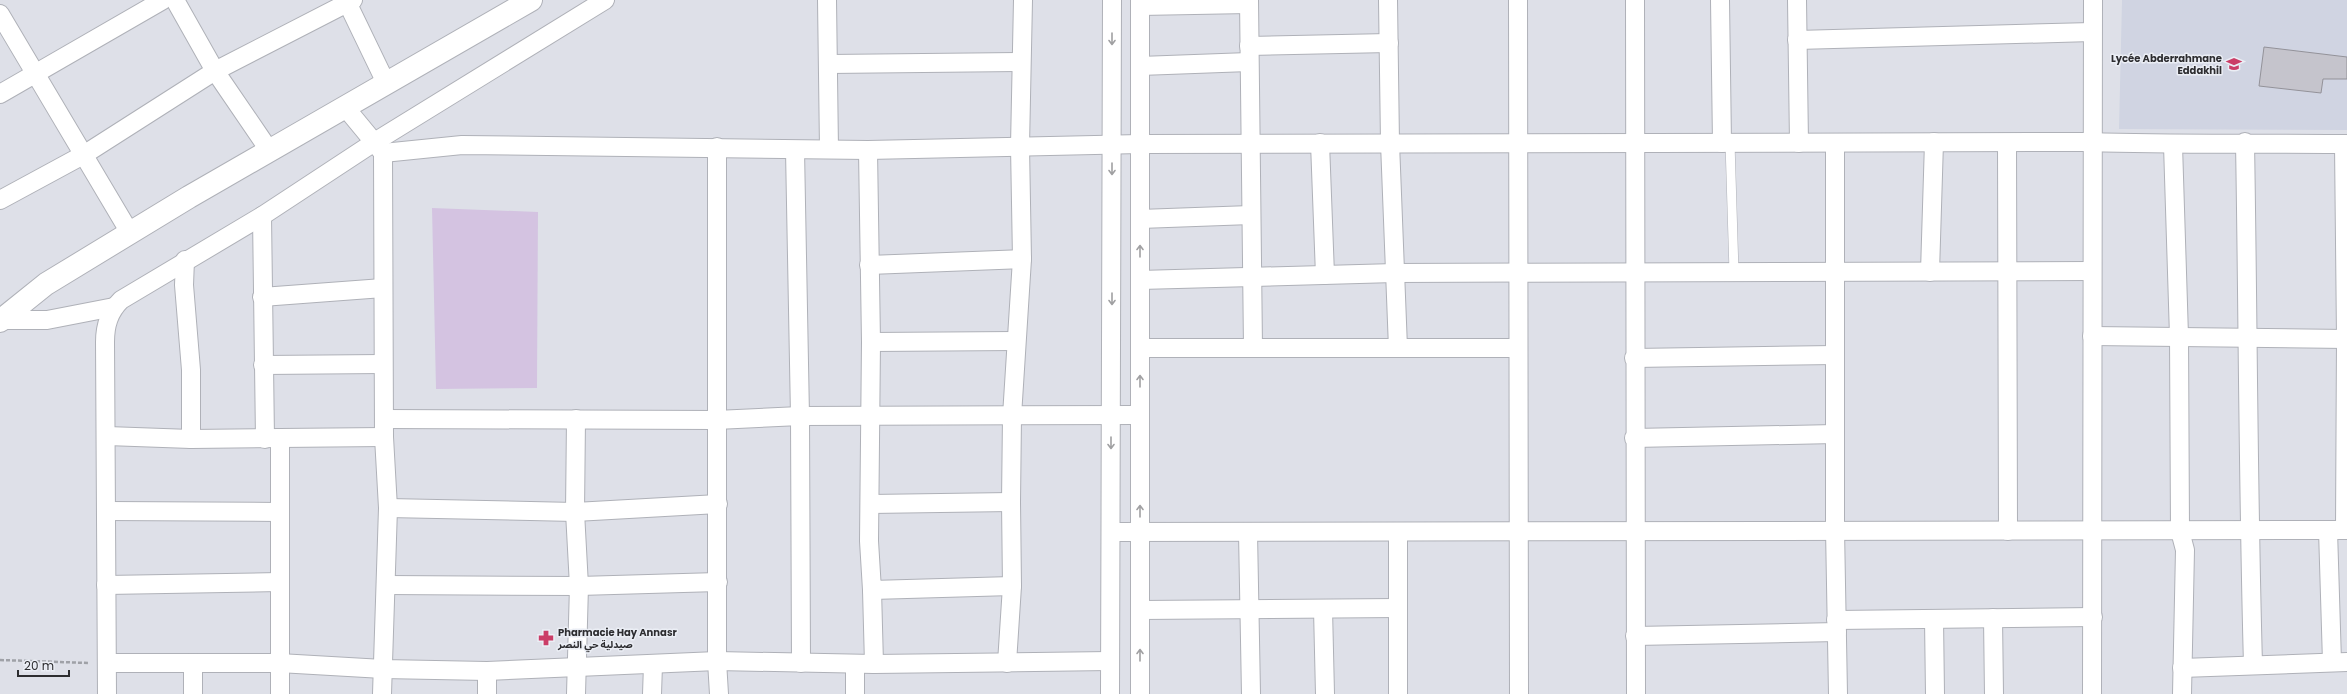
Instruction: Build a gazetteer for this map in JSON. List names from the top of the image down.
{
  "places": {
    "school or university": ["Lycée Abderrahmane Eddakhil"],
    "pharmacy": ["Pharmacie Hay Annasr صيدلية حي النصر"]
  },
  "scale_bar": "20 m"
}
